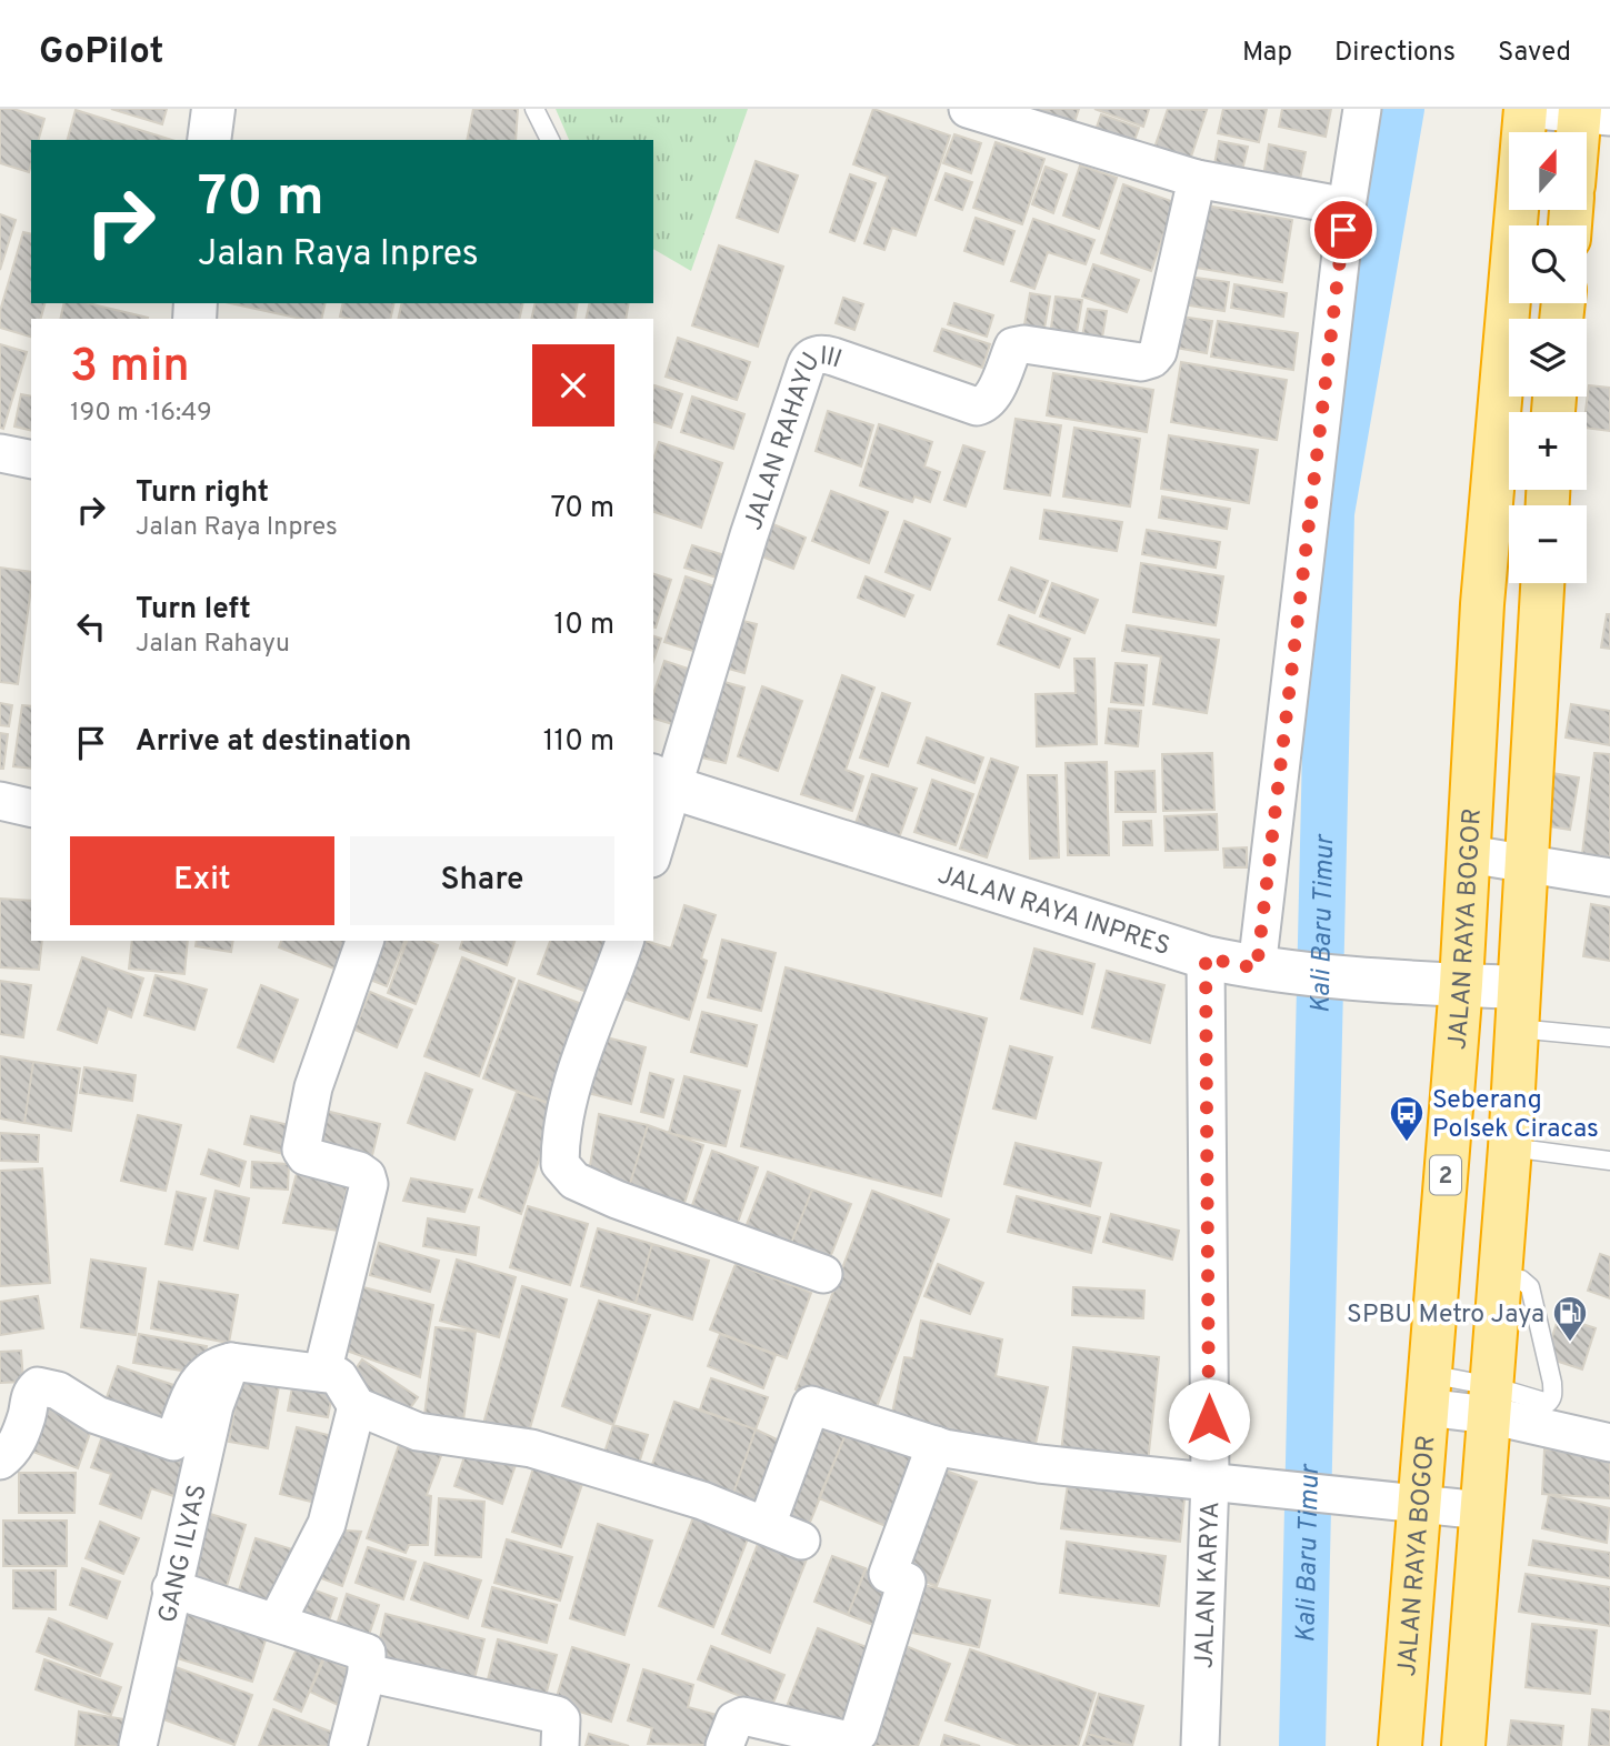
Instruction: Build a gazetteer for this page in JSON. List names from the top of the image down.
{
  "streets": {
    "highway": ["JALAN RAYA BOGOR", "2"],
    "street": [
      "JALAN RAHAYU III",
      "JALAN RAYA INPRES",
      "GANG ILYAS",
      "JALAN KARYA"
    ]
  },
  "crossings": [
    ["JALAN RAHAYU III", "JALAN RAYA INPRES"],
    ["JALAN RAYA INPRES", "JALAN RAYA BOGOR"],
    ["JALAN RAYA INPRES", "JALAN KARYA"]
  ],
  "water": ["Kali Baru Timur"],
  "places": {
    "bus stop": ["Seberang Polsek Ciracas"],
    "fuel station": ["SPBU Metro Jaya"]
  },
  "north": "top",
  "page": {
    "header": "GoPilot",
    "nav": ["Map", "Directions", "Saved"],
    "map_buttons": ["+", "−"],
    "turn": ["70 m", "Jalan Raya Inpres"],
    "heading": ["3 min", "190 m · 16:49"],
    "list": [
      {
        "name": "Turn right",
        "note": "Jalan Raya Inpres",
        "value": "70 m"
      },
      {
        "name": "Turn left",
        "note": "Jalan Rahayu",
        "value": "10 m"
      },
      {
        "name": "Arrive at destination",
        "value": "110 m"
      }
    ],
    "buttons": ["Exit", "Share"]
  }
}
